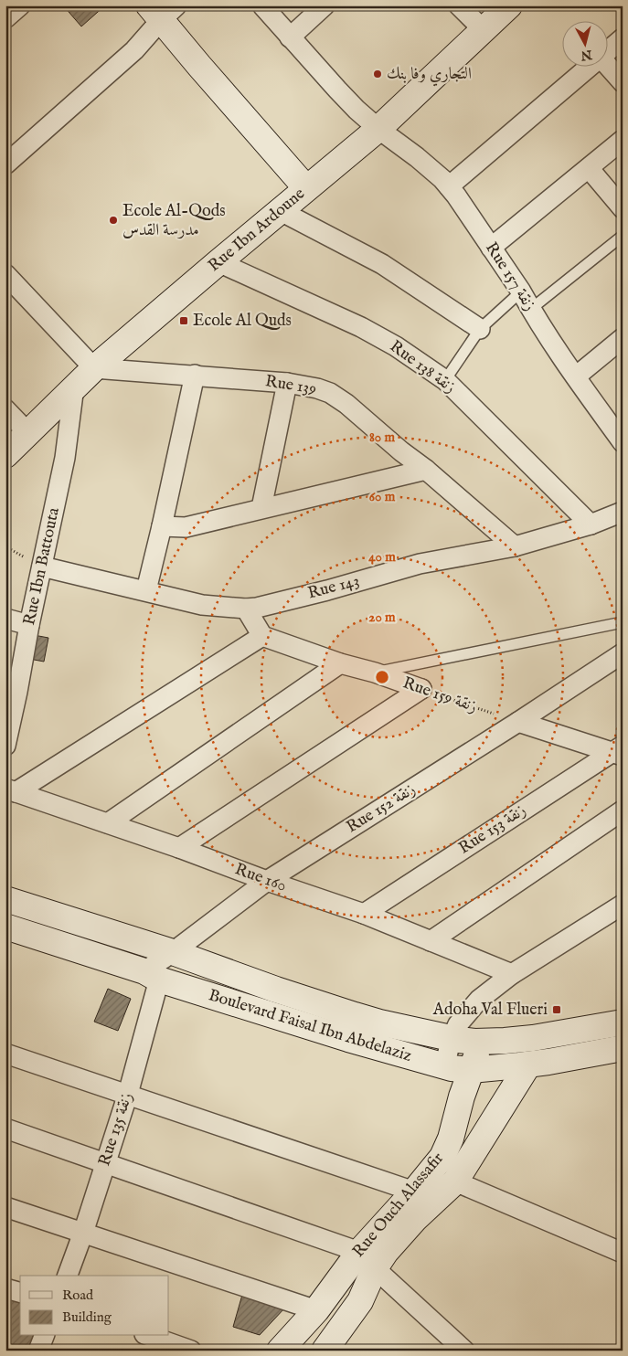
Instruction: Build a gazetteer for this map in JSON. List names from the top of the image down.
{
  "streets": {
    "street": [
      "Rue Ibn Ardoune",
      "Rue 157 زنقة",
      "Rue 138 زنقة",
      "Rue 139",
      "Rue Ibn Battouta",
      "Rue 143",
      "Rue 159 زنقة",
      "Rue 152 زنقة",
      "Rue 153 زنقة",
      "Rue 160",
      "Boulevard Faisal Ibn Abdelaziz",
      "Rue 135 زنقة",
      "Rue Ouch Alassafir"
    ]
  },
  "crossings": [
    ["Rue Ibn Ardoune", "Rue 157 زنقة"],
    ["Rue Ibn Ardoune", "Rue 138 زنقة"],
    ["Rue Ibn Ardoune", "Rue 139"],
    ["Rue Ibn Ardoune", "Rue Ibn Battouta"],
    ["Rue 138 زنقة", "Rue 143"],
    ["Rue 139", "Rue 143"],
    ["Rue Ibn Battouta", "Rue 143"],
    ["Rue 159 زنقة", "Rue 152 زنقة"],
    ["Rue 152 زنقة", "Rue 160"],
    ["Rue 152 زنقة", "Boulevard Faisal Ibn Abdelaziz"],
    ["Rue 152 زنقة", "Rue 135 زنقة"],
    ["Rue 153 زنقة", "Rue 160"],
    ["Boulevard Faisal Ibn Abdelaziz", "Rue 135 زنقة"],
    ["Boulevard Faisal Ibn Abdelaziz", "Rue Ouch Alassafir"]
  ],
  "places": {
    "other": ["التجاري وفا بنك", "Ecole Al-Qods مدرسة القدس"],
    "transit": ["Ecole Al Quds", "Adoha Val Flueri"]
  },
  "legend": ["Road", "Building"],
  "north": "bottom",
  "rings": [
    "80 m",
    "60 m",
    "40 m",
    "20 m"
  ]
}
